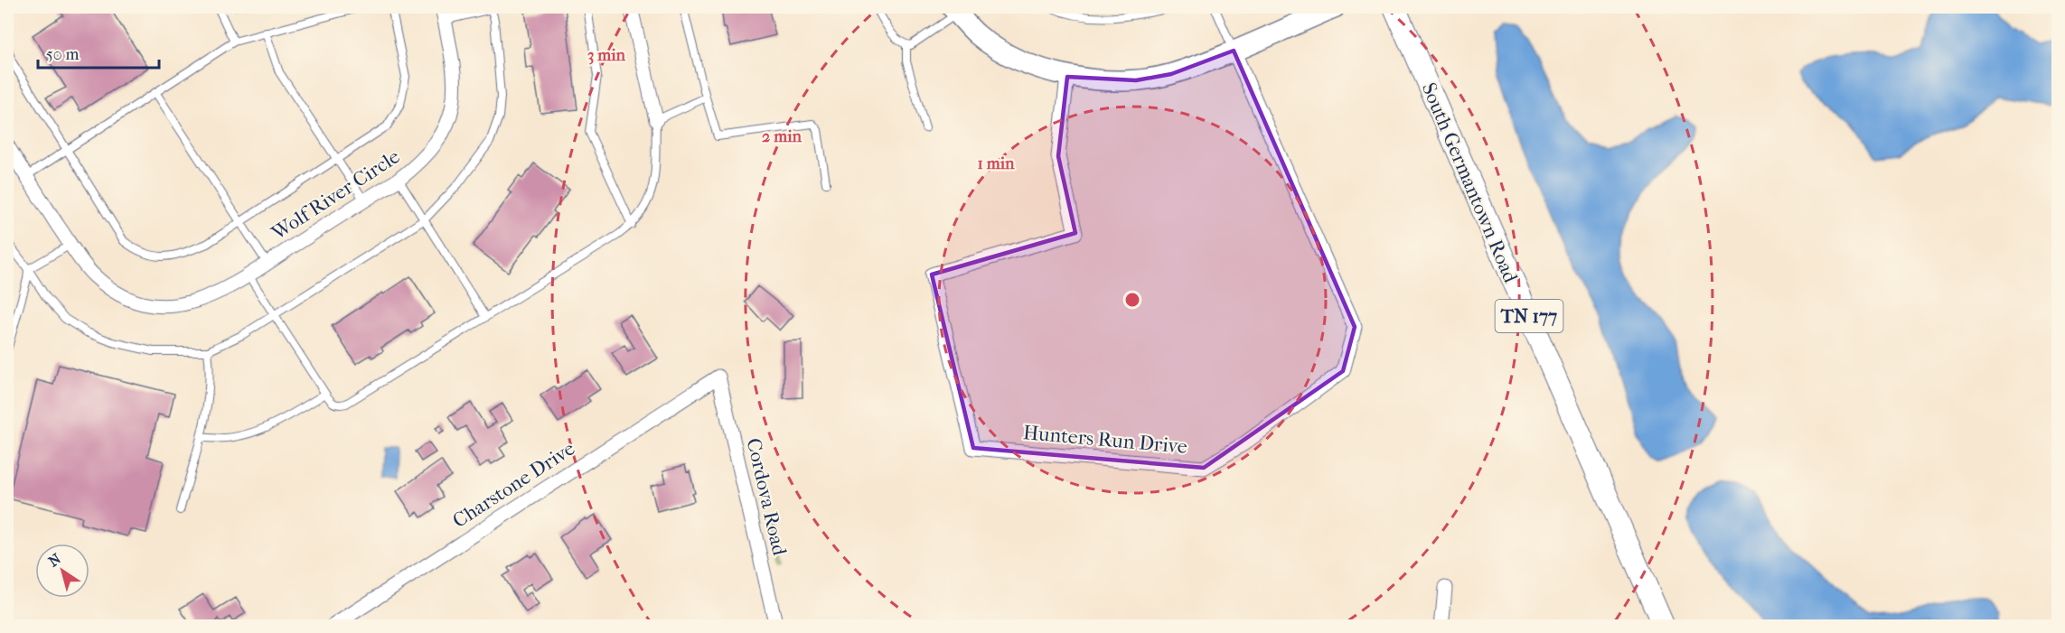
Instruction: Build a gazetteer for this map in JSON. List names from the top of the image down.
{
  "streets": {
    "main road": ["South Germantown Road", "TN 177"],
    "street": [
      "Wolf River Circle",
      "Hunters Run Drive",
      "Charstone Drive",
      "Cordova Road"
    ]
  },
  "crossings": [
    ["Charstone Drive", "Cordova Road"]
  ],
  "scale_bar": "50 m",
  "north": "top left",
  "rings": ["3 min", "2 min", "1 min"]
}
